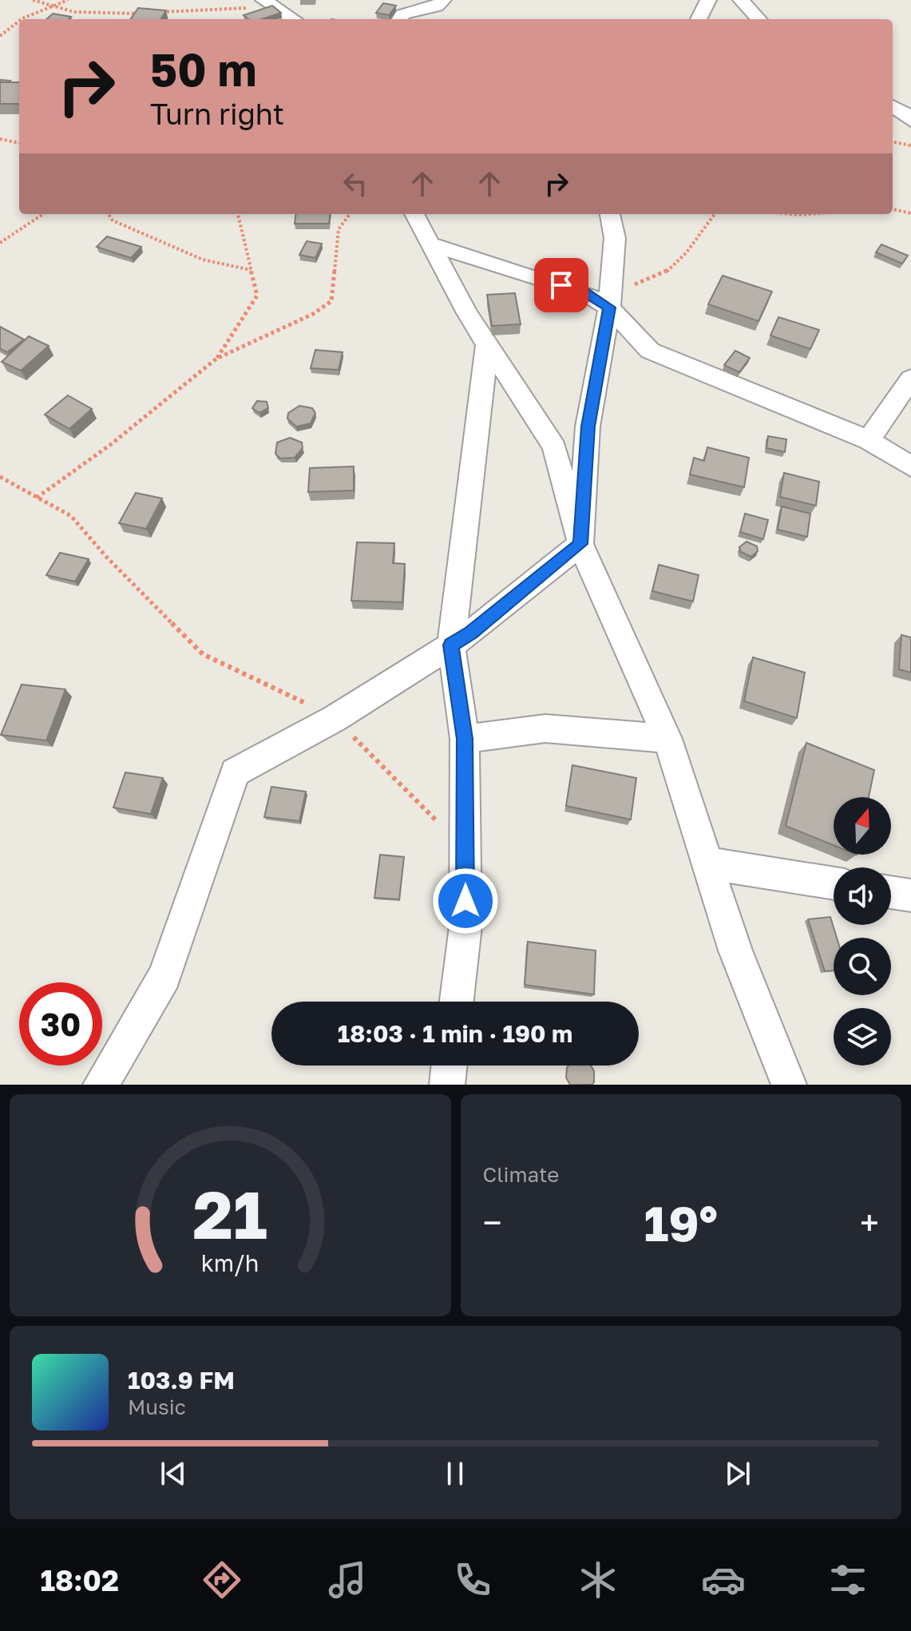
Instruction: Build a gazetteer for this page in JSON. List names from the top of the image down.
{
  "north": "top",
  "page": {
    "turn": ["50 m", "Turn right"],
    "limit": "30",
    "trip": "18:03 · 1 min · 190 m",
    "tile": "Climate",
    "heat": ["−", "19°", "+"],
    "song": ["103.9 FM", "Music"],
    "tabs": "18:02",
    "gauge": ["21", "km/h"]
  }
}
